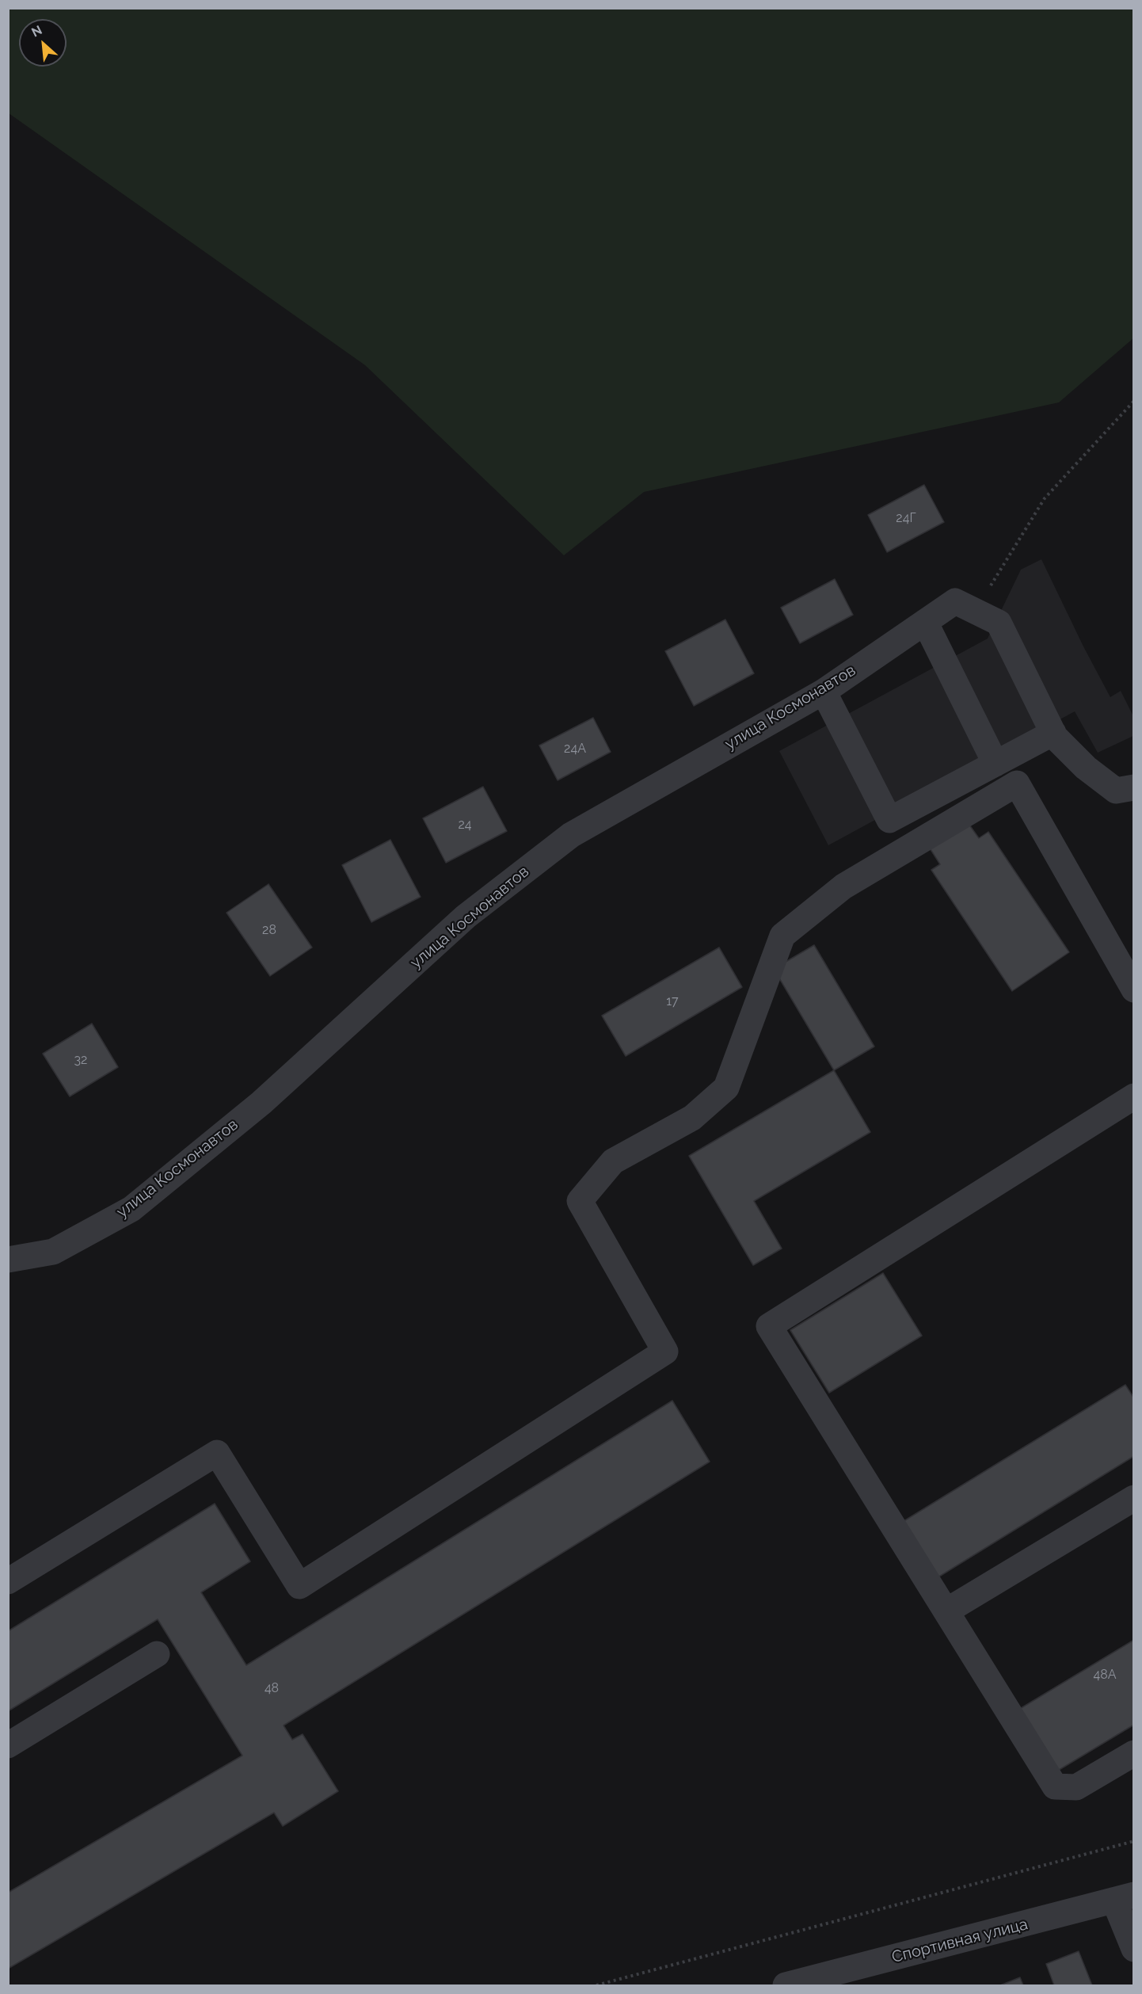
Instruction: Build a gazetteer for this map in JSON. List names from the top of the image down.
{
  "streets": {
    "street": ["улица Космонавтов", "Спортивная улица"]
  },
  "house_numbers": [
    "24Г",
    "24А",
    "24",
    "28",
    "17",
    "32",
    "48А",
    "48"
  ],
  "north": "top left"
}
